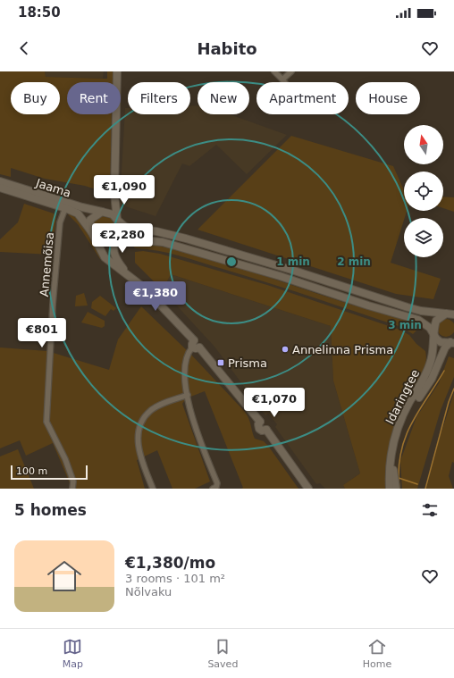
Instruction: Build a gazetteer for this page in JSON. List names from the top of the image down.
{
  "streets": {
    "main road": ["Jaama", "Idaringtee"],
    "street": ["Annemõisa"]
  },
  "crossings": [
    ["Jaama", "Annemõisa"]
  ],
  "places": {
    "other": ["Annelinna Prisma"],
    "transit": ["Prisma"]
  },
  "scale_bar": "100 m",
  "north": "top",
  "page": {
    "status": "18:50",
    "header": "Habito",
    "chip": [
      "Buy",
      "Rent",
      "Filters",
      "New",
      "Apartment",
      "House"
    ],
    "price": [
      "€1,090",
      "€2,280",
      "€1,380",
      "€801",
      "€1,070"
    ],
    "scale": "100 m",
    "heading": "5 homes",
    "list": [
      {
        "name": "€1,380/mo",
        "note": "3 rooms · 101 m² · Nõlvaku"
      }
    ],
    "tabs": ["Map", "Saved", "Home"]
  },
  "rings": ["1 min", "2 min", "3 min"]
}
